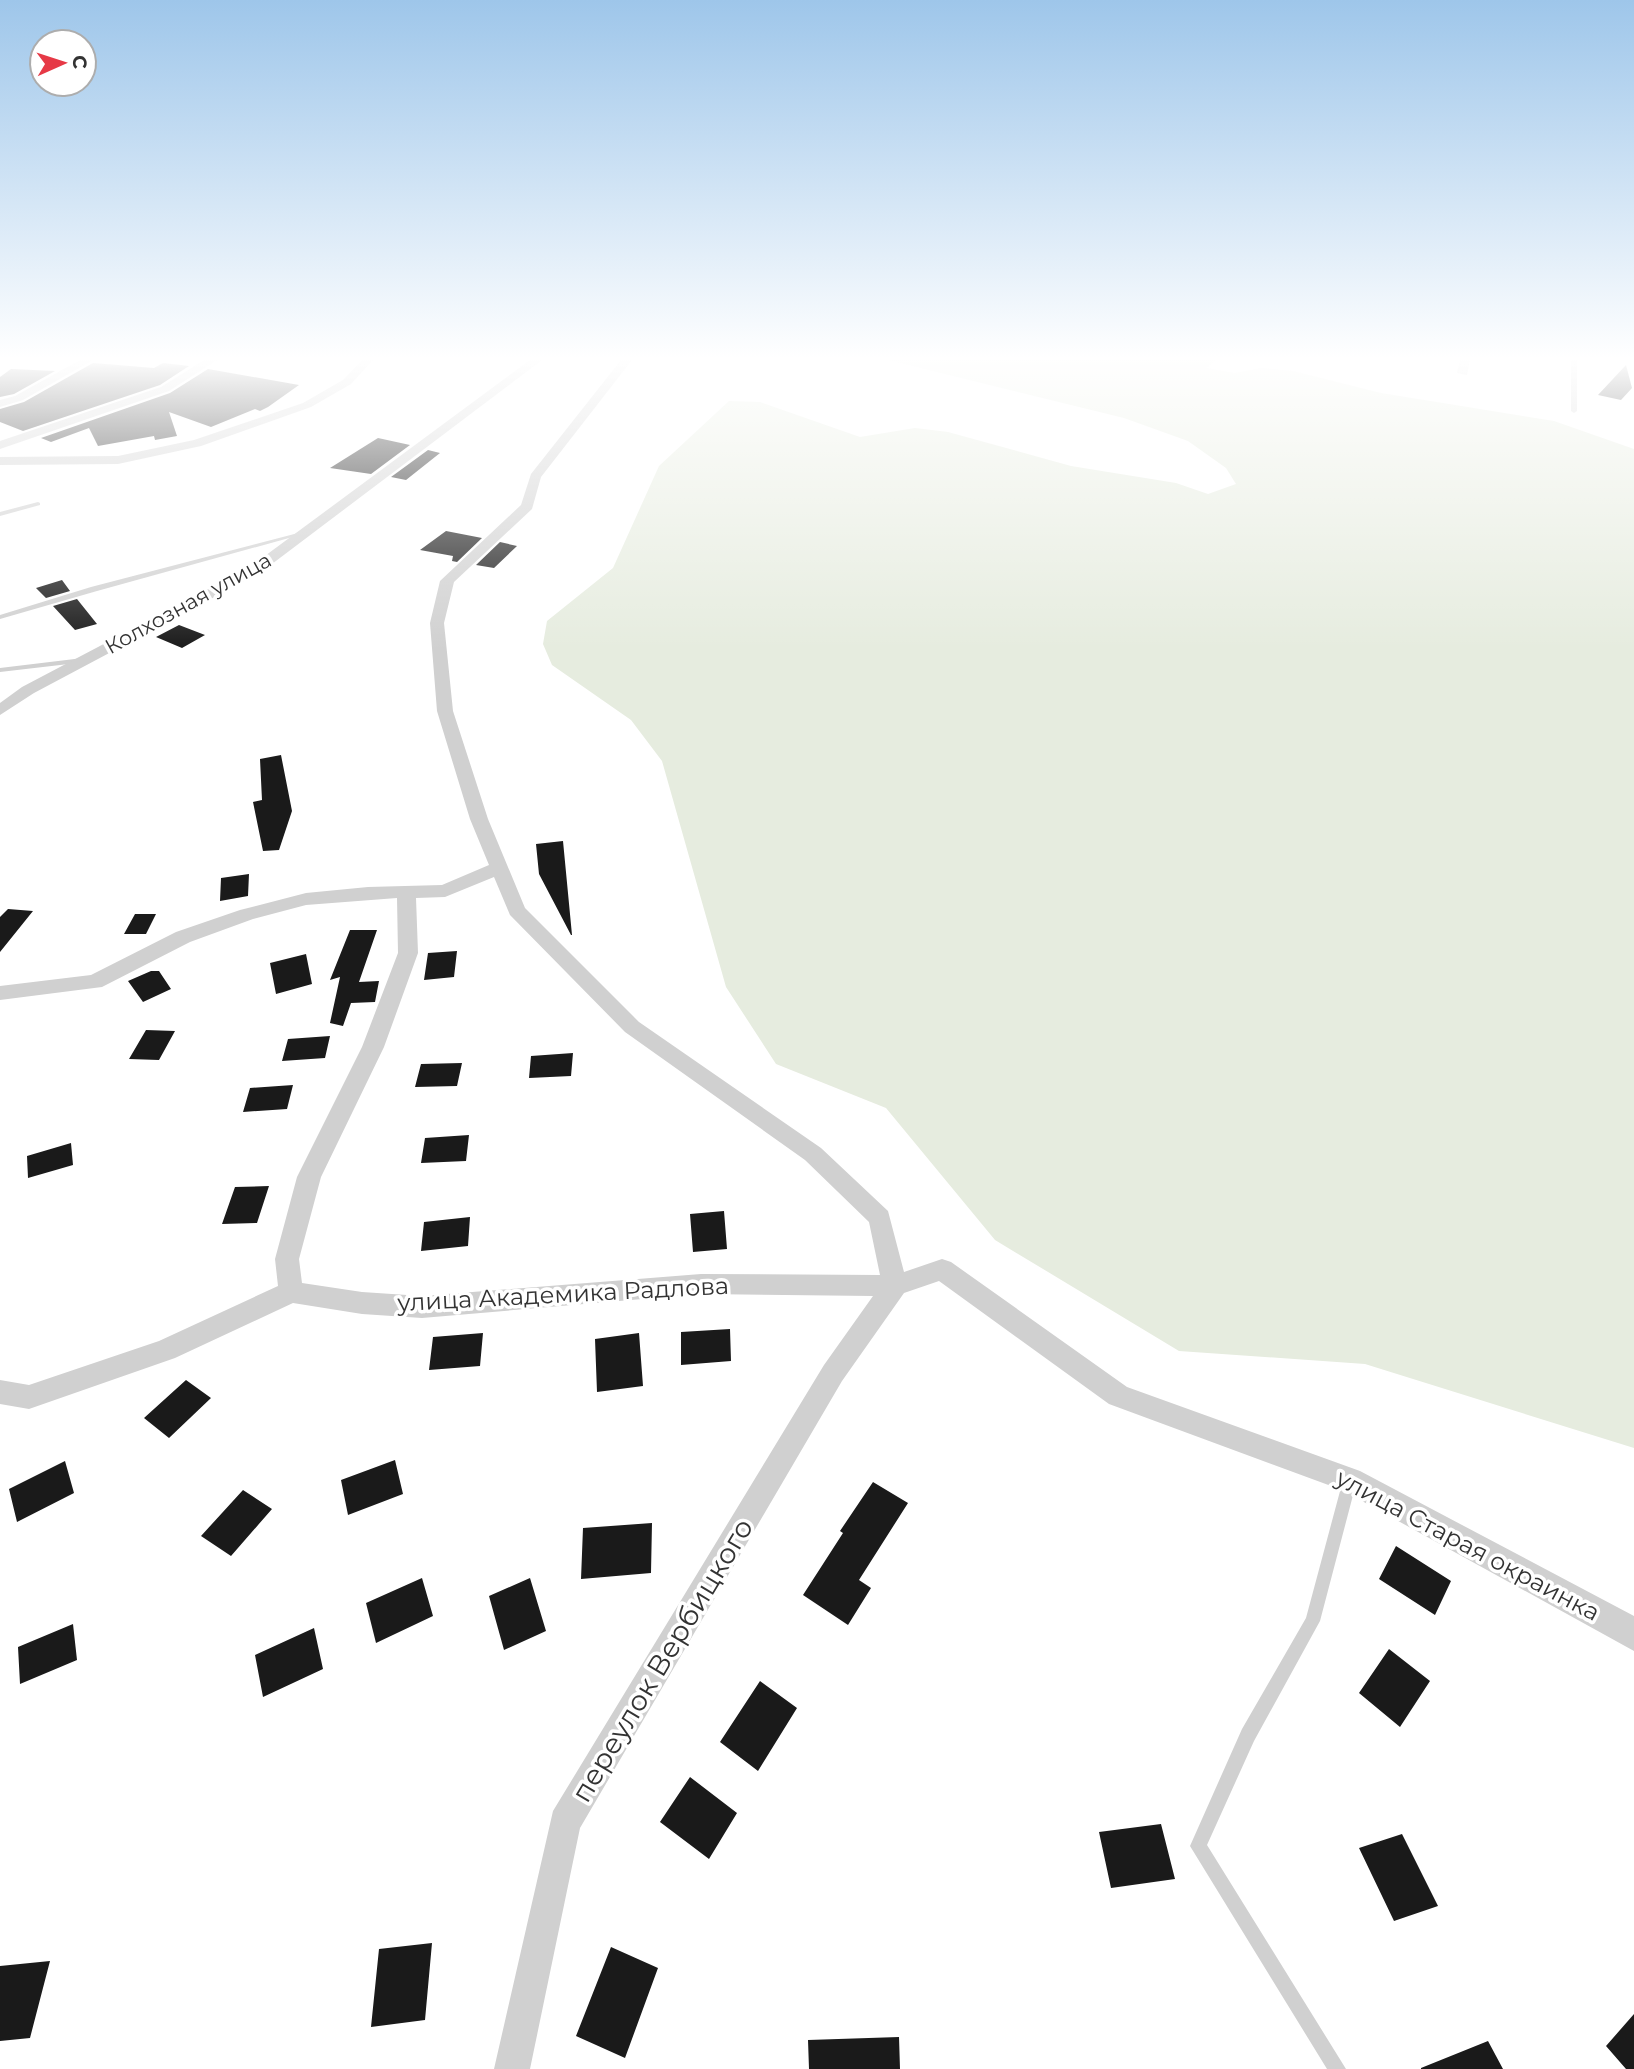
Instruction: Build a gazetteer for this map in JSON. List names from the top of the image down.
{
  "streets": {
    "street": [
      "Колхозная улица",
      "улица Академика Радлова",
      "улица Старая окраинка",
      "переулок Вербицкого"
    ]
  },
  "crossings": [
    ["улица Академика Радлова", "улица Старая окраинка"],
    ["улица Академика Радлова", "переулок Вербицкого"],
    ["улица Старая окраинка", "переулок Вербицкого"]
  ],
  "north": "right"
}
